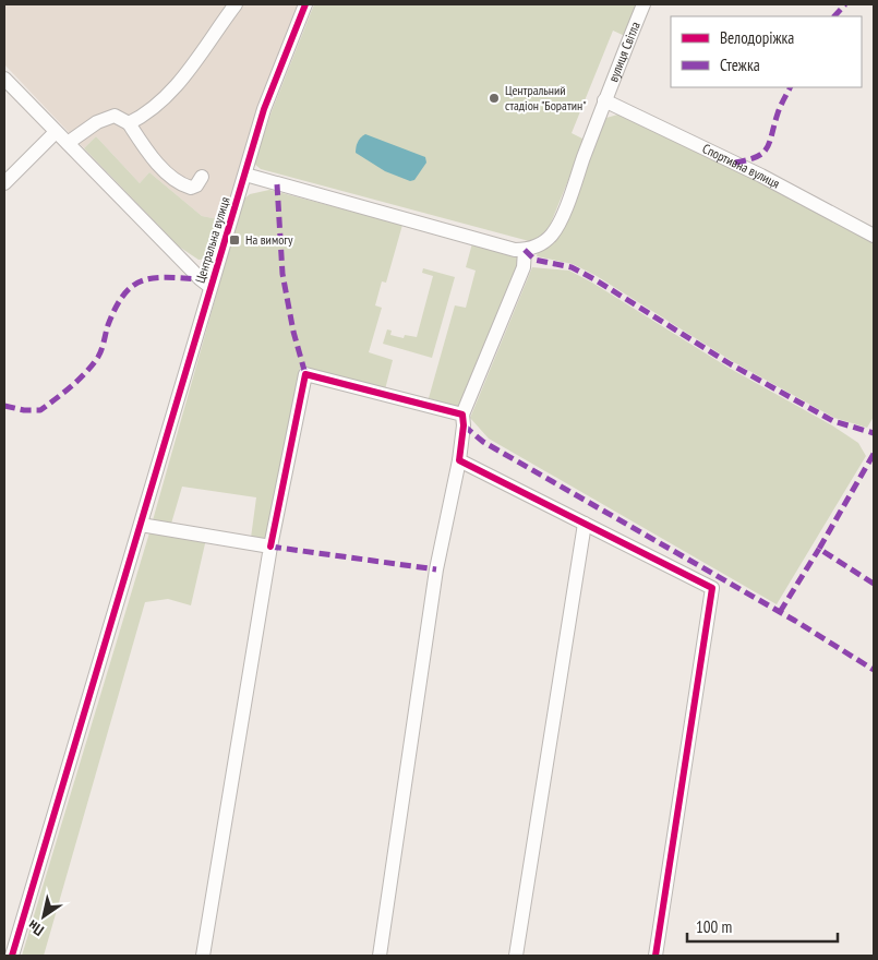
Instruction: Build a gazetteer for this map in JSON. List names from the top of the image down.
{
  "streets": {
    "street": ["вулиця Світла", "Спортивна вулиця", "Центральна вулиця"]
  },
  "crossings": [
    ["вулиця Світла", "Спортивна вулиця"]
  ],
  "places": {
    "other": ["Центральний стадіон \"Боратин\""],
    "transit": ["На вимогу"]
  },
  "legend": ["Велодоріжка", "Стежка"],
  "scale_bar": "100 m",
  "north": "bottom left"
}
